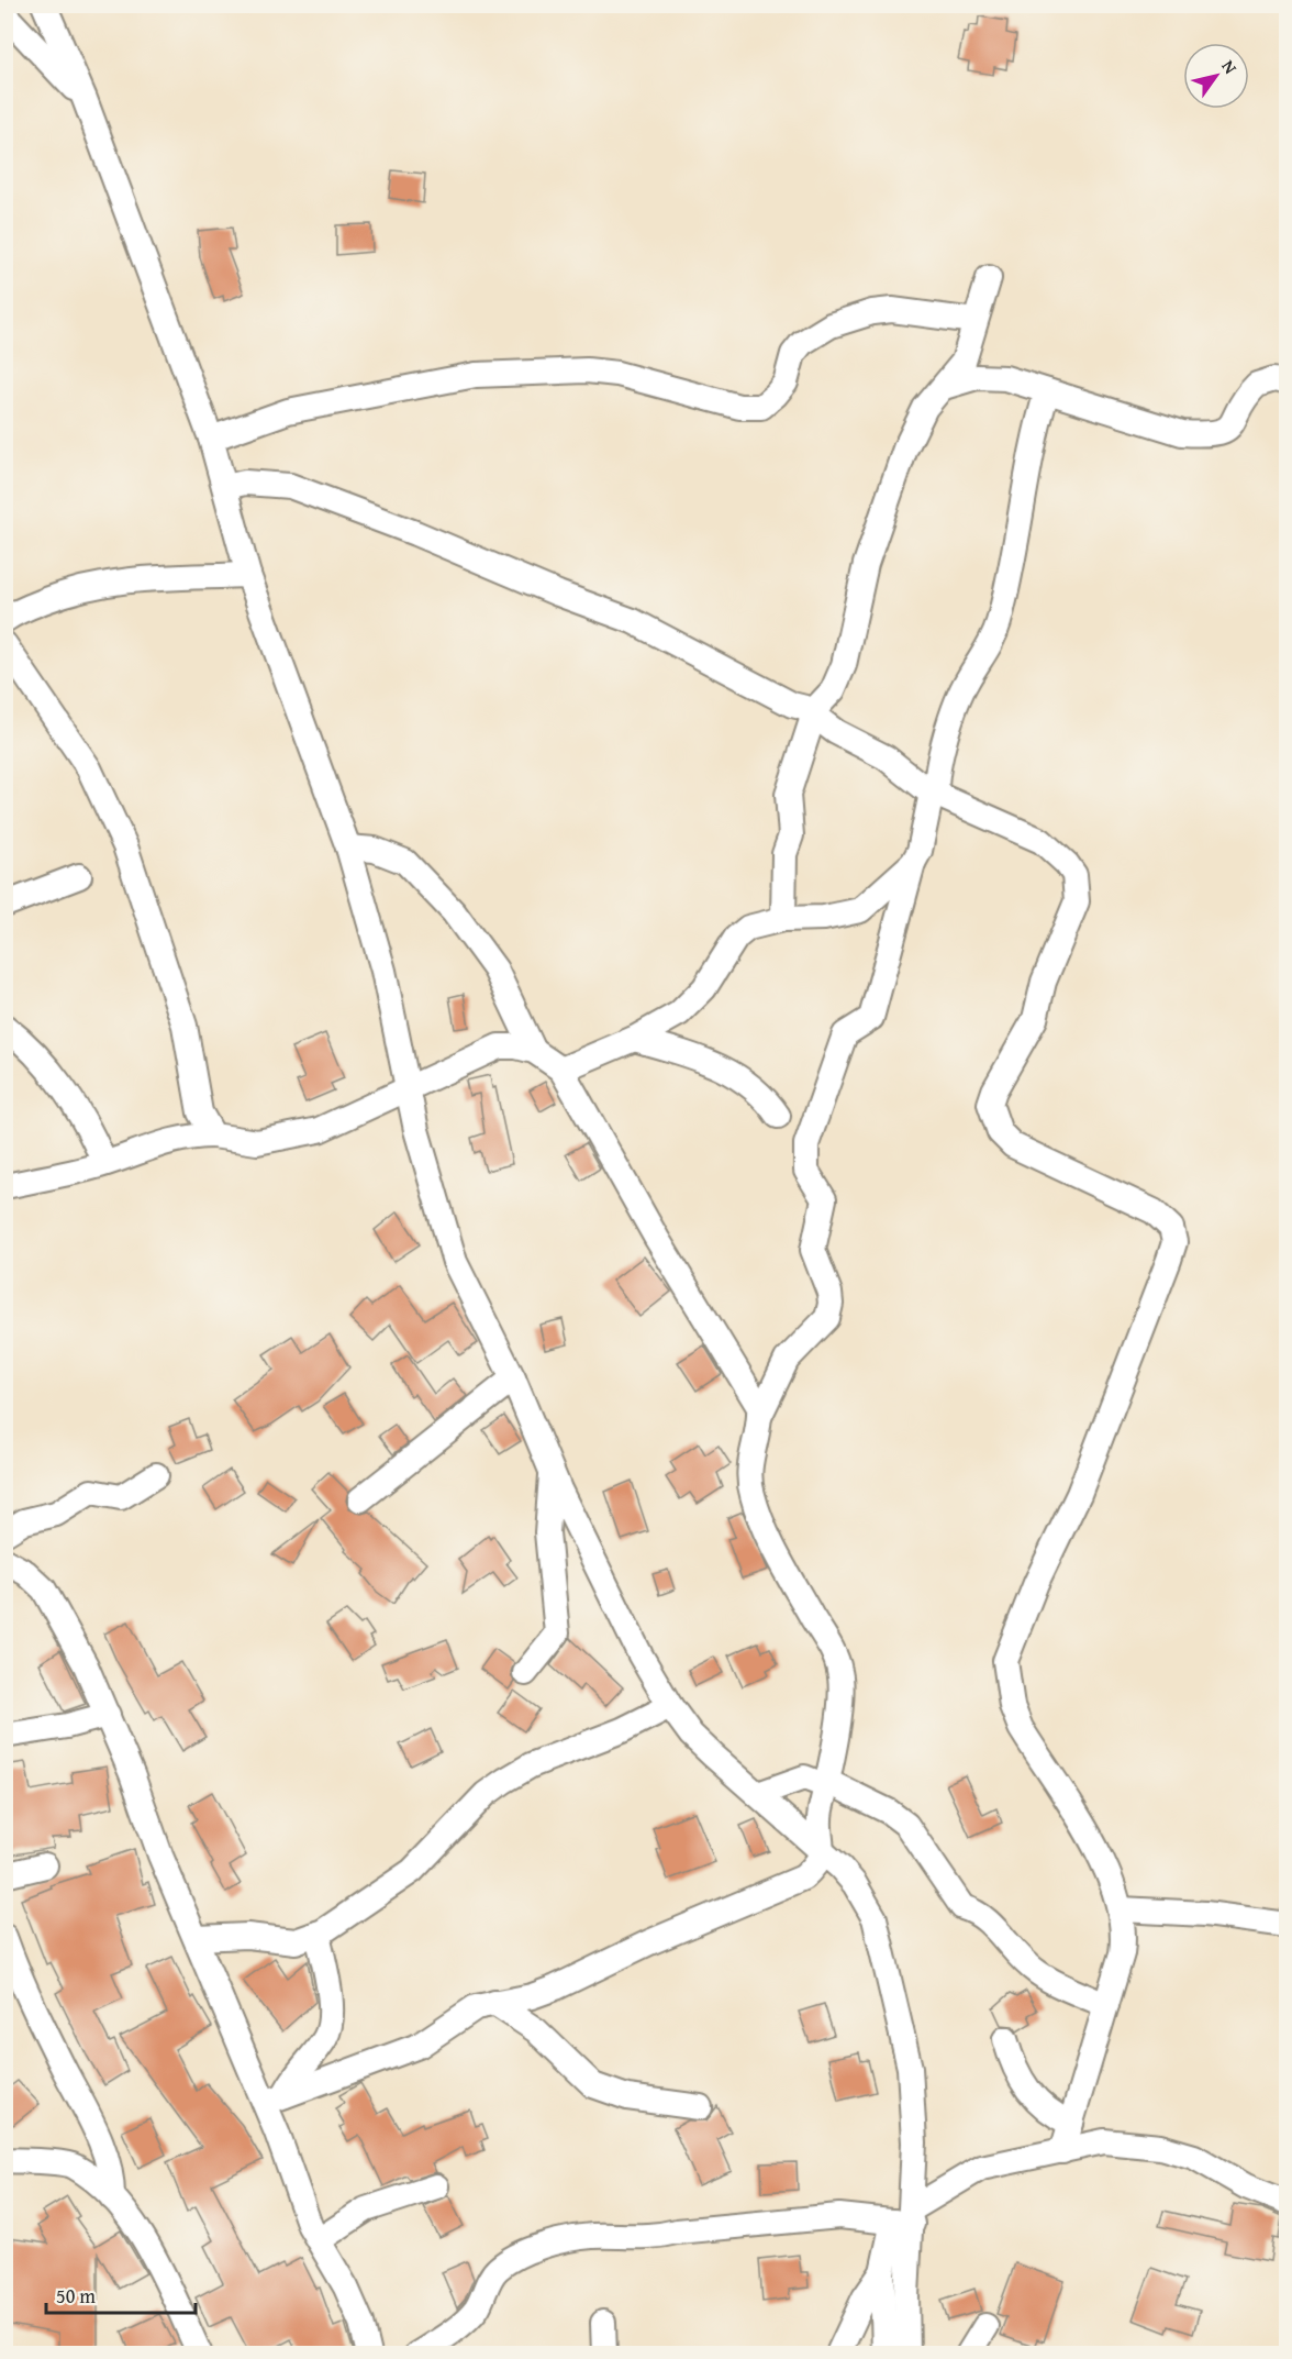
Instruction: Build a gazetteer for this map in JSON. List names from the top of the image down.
{
  "scale_bar": "50 m",
  "north": "top right"
}
